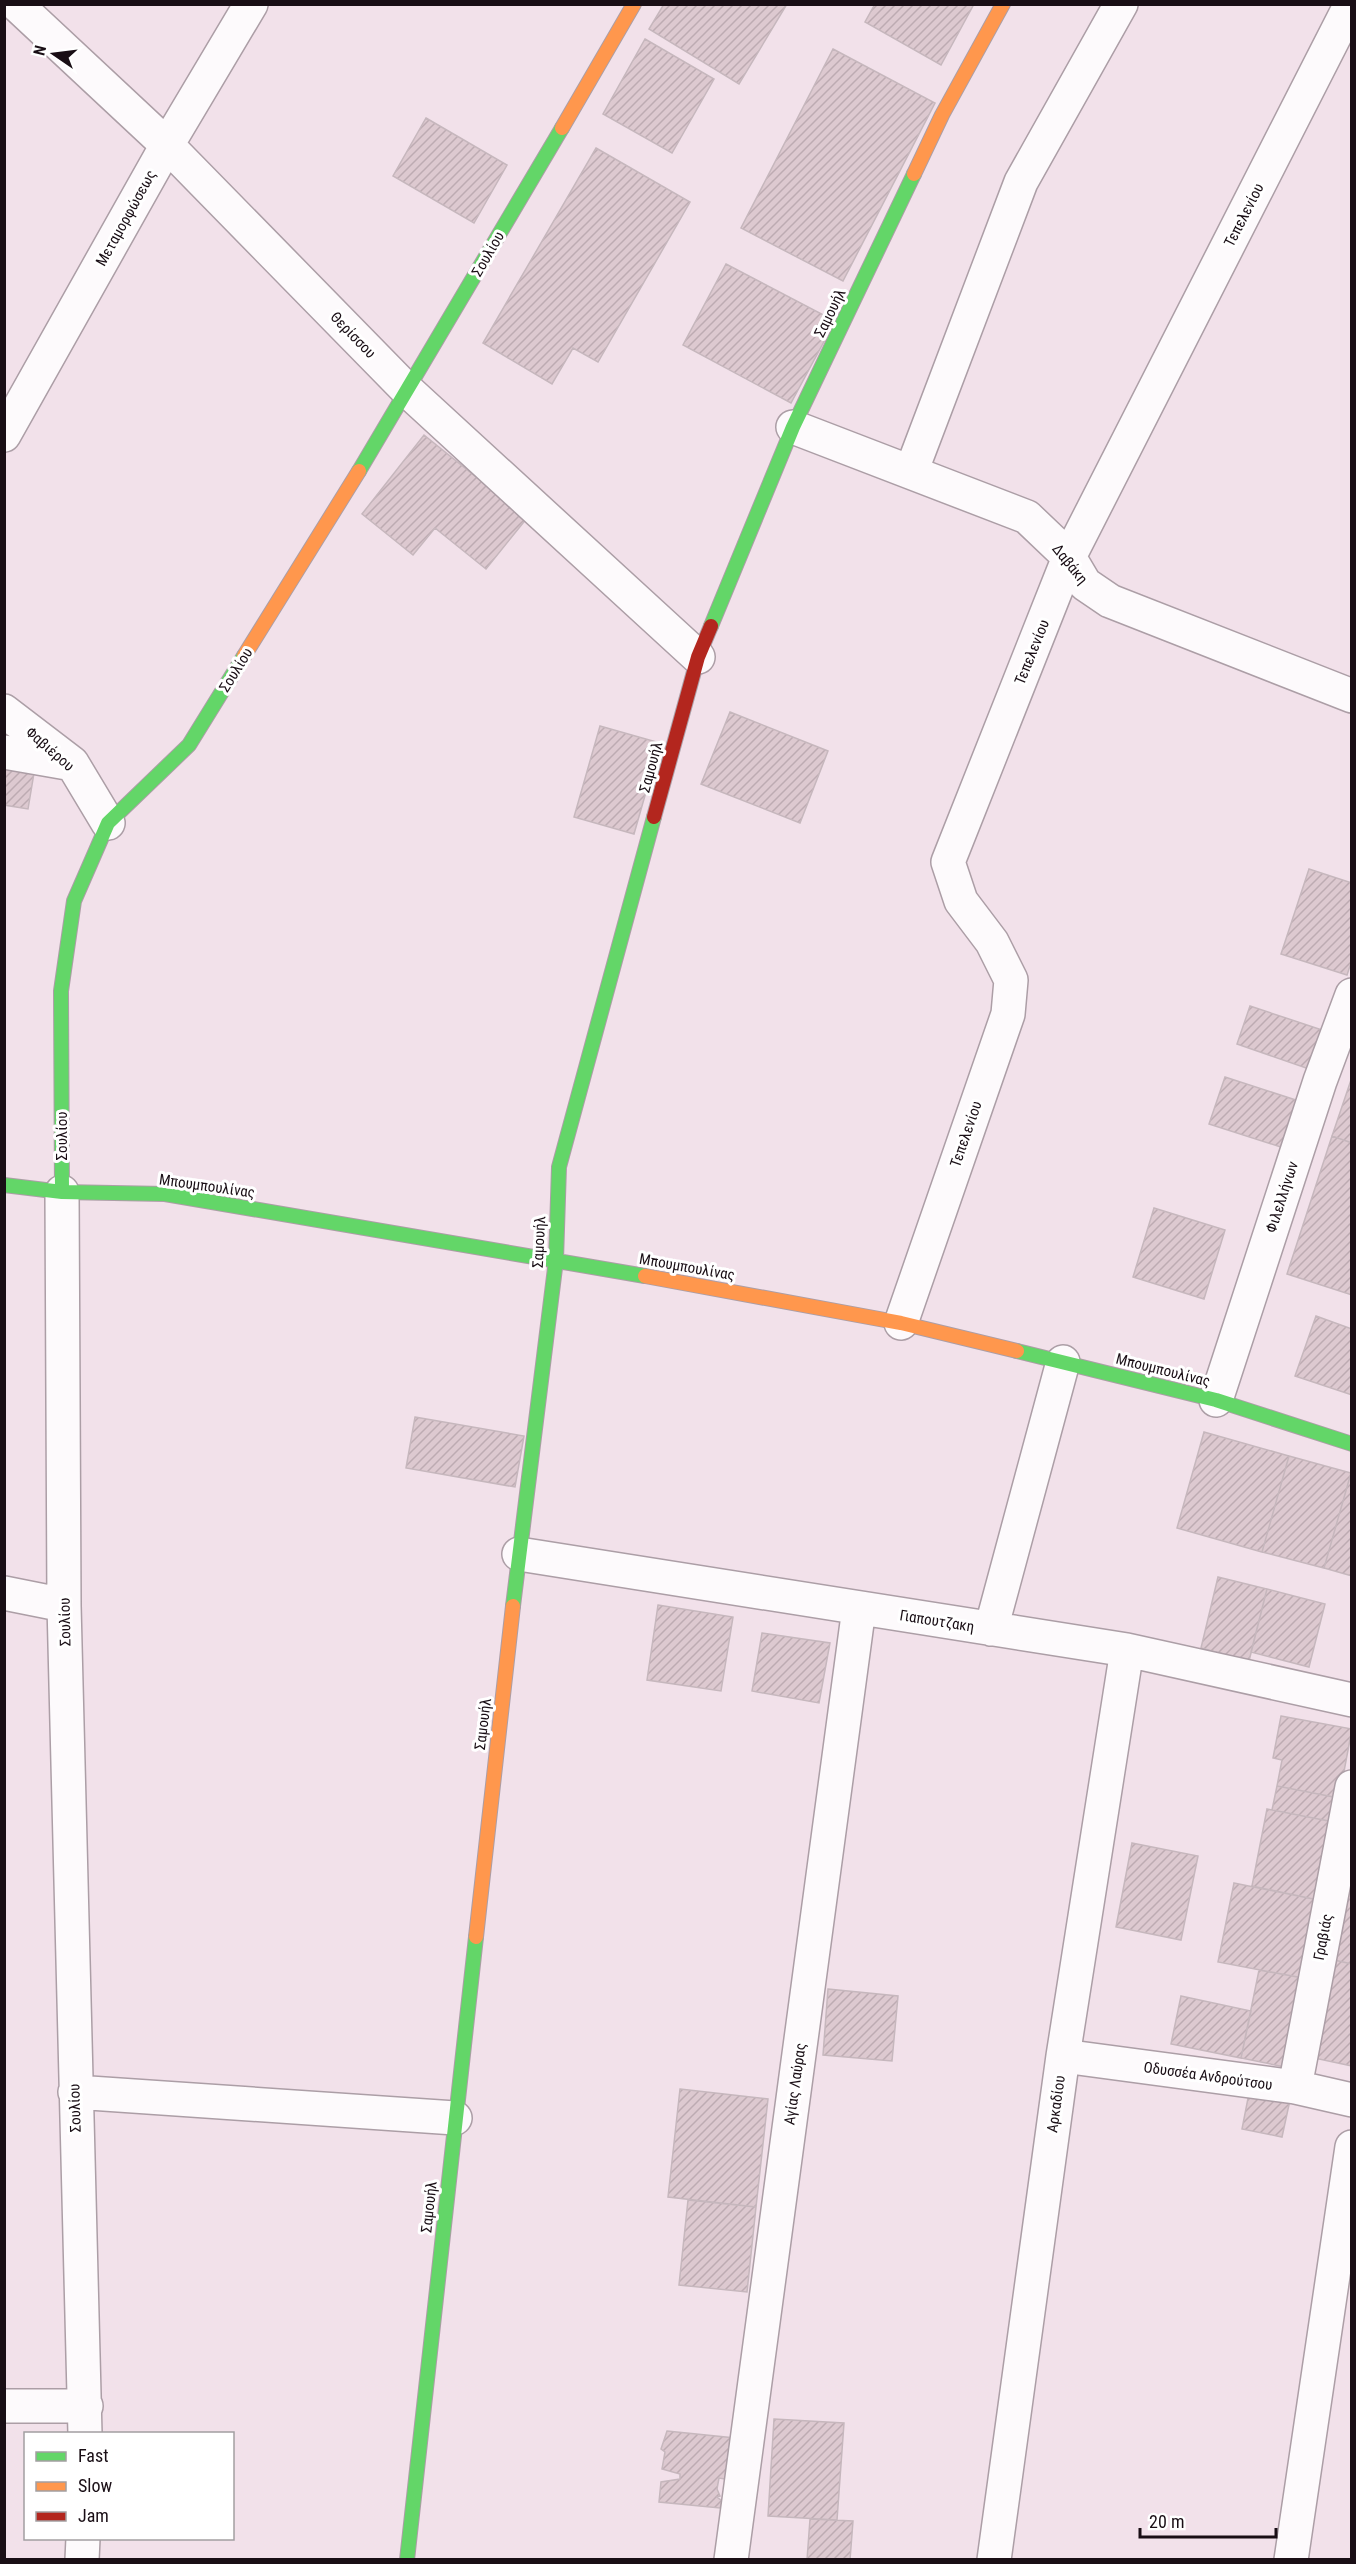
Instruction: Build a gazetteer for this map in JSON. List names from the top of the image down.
{
  "streets": {
    "street": [
      "Τεπελενίου",
      "Μεταμορφώσεως",
      "Σουλίου",
      "Σαμουήλ",
      "Θερίσσου",
      "Δαβάκη",
      "Φαβιέρου",
      "Μπουμπουλίνας",
      "Φιλελλήνων",
      "Γιαπουτζακη",
      "Γραβιάς",
      "Οδυσσέα Ανδρούτσου",
      "Αγίας Λαύρας",
      "Αρκαδίου"
    ]
  },
  "crossings": [
    ["Τεπελενίου", "Δαβάκη"],
    ["Τεπελενίου", "Μπουμπουλίνας"],
    ["Μεταμορφώσεως", "Θερίσσου"],
    ["Σουλίου", "Θερίσσου"],
    ["Σουλίου", "Φαβιέρου"],
    ["Σουλίου", "Μπουμπουλίνας"],
    ["Σαμουήλ", "Θερίσσου"],
    ["Σαμουήλ", "Δαβάκη"],
    ["Σαμουήλ", "Μπουμπουλίνας"],
    ["Σαμουήλ", "Γιαπουτζακη"],
    ["Μπουμπουλίνας", "Φιλελλήνων"],
    ["Γιαπουτζακη", "Αγίας Λαύρας"],
    ["Γιαπουτζακη", "Αρκαδίου"],
    ["Γραβιάς", "Οδυσσέα Ανδρούτσου"],
    ["Οδυσσέα Ανδρούτσου", "Αρκαδίου"]
  ],
  "legend": ["Fast", "Slow", "Jam"],
  "scale_bar": "20 m",
  "north": "left"
}
